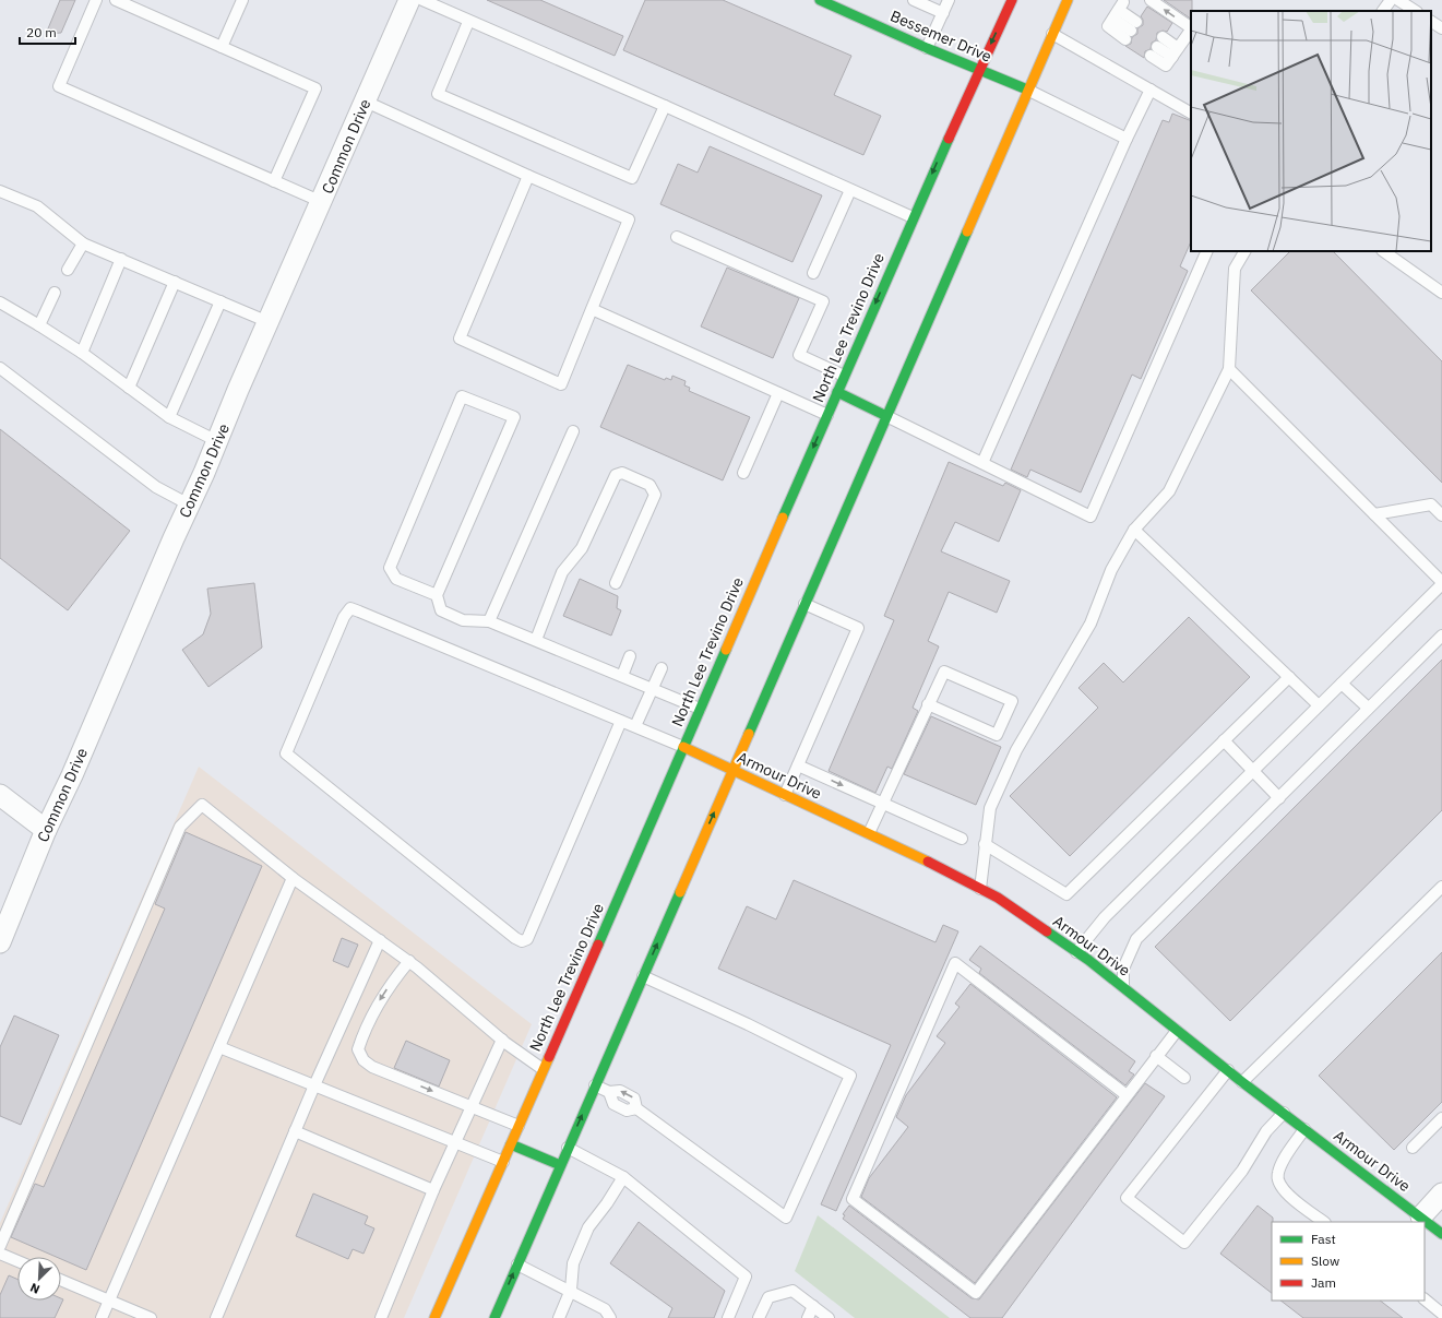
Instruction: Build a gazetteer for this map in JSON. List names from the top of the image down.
{
  "streets": {
    "main road": ["Bessemer Drive", "North Lee Trevino Drive", "Armour Drive"],
    "street": ["Common Drive"]
  },
  "crossings": [
    ["Bessemer Drive", "North Lee Trevino Drive"],
    ["North Lee Trevino Drive", "Armour Drive"]
  ],
  "legend": ["Fast", "Slow", "Jam"],
  "scale_bar": "20 m",
  "north": "bottom left"
}
